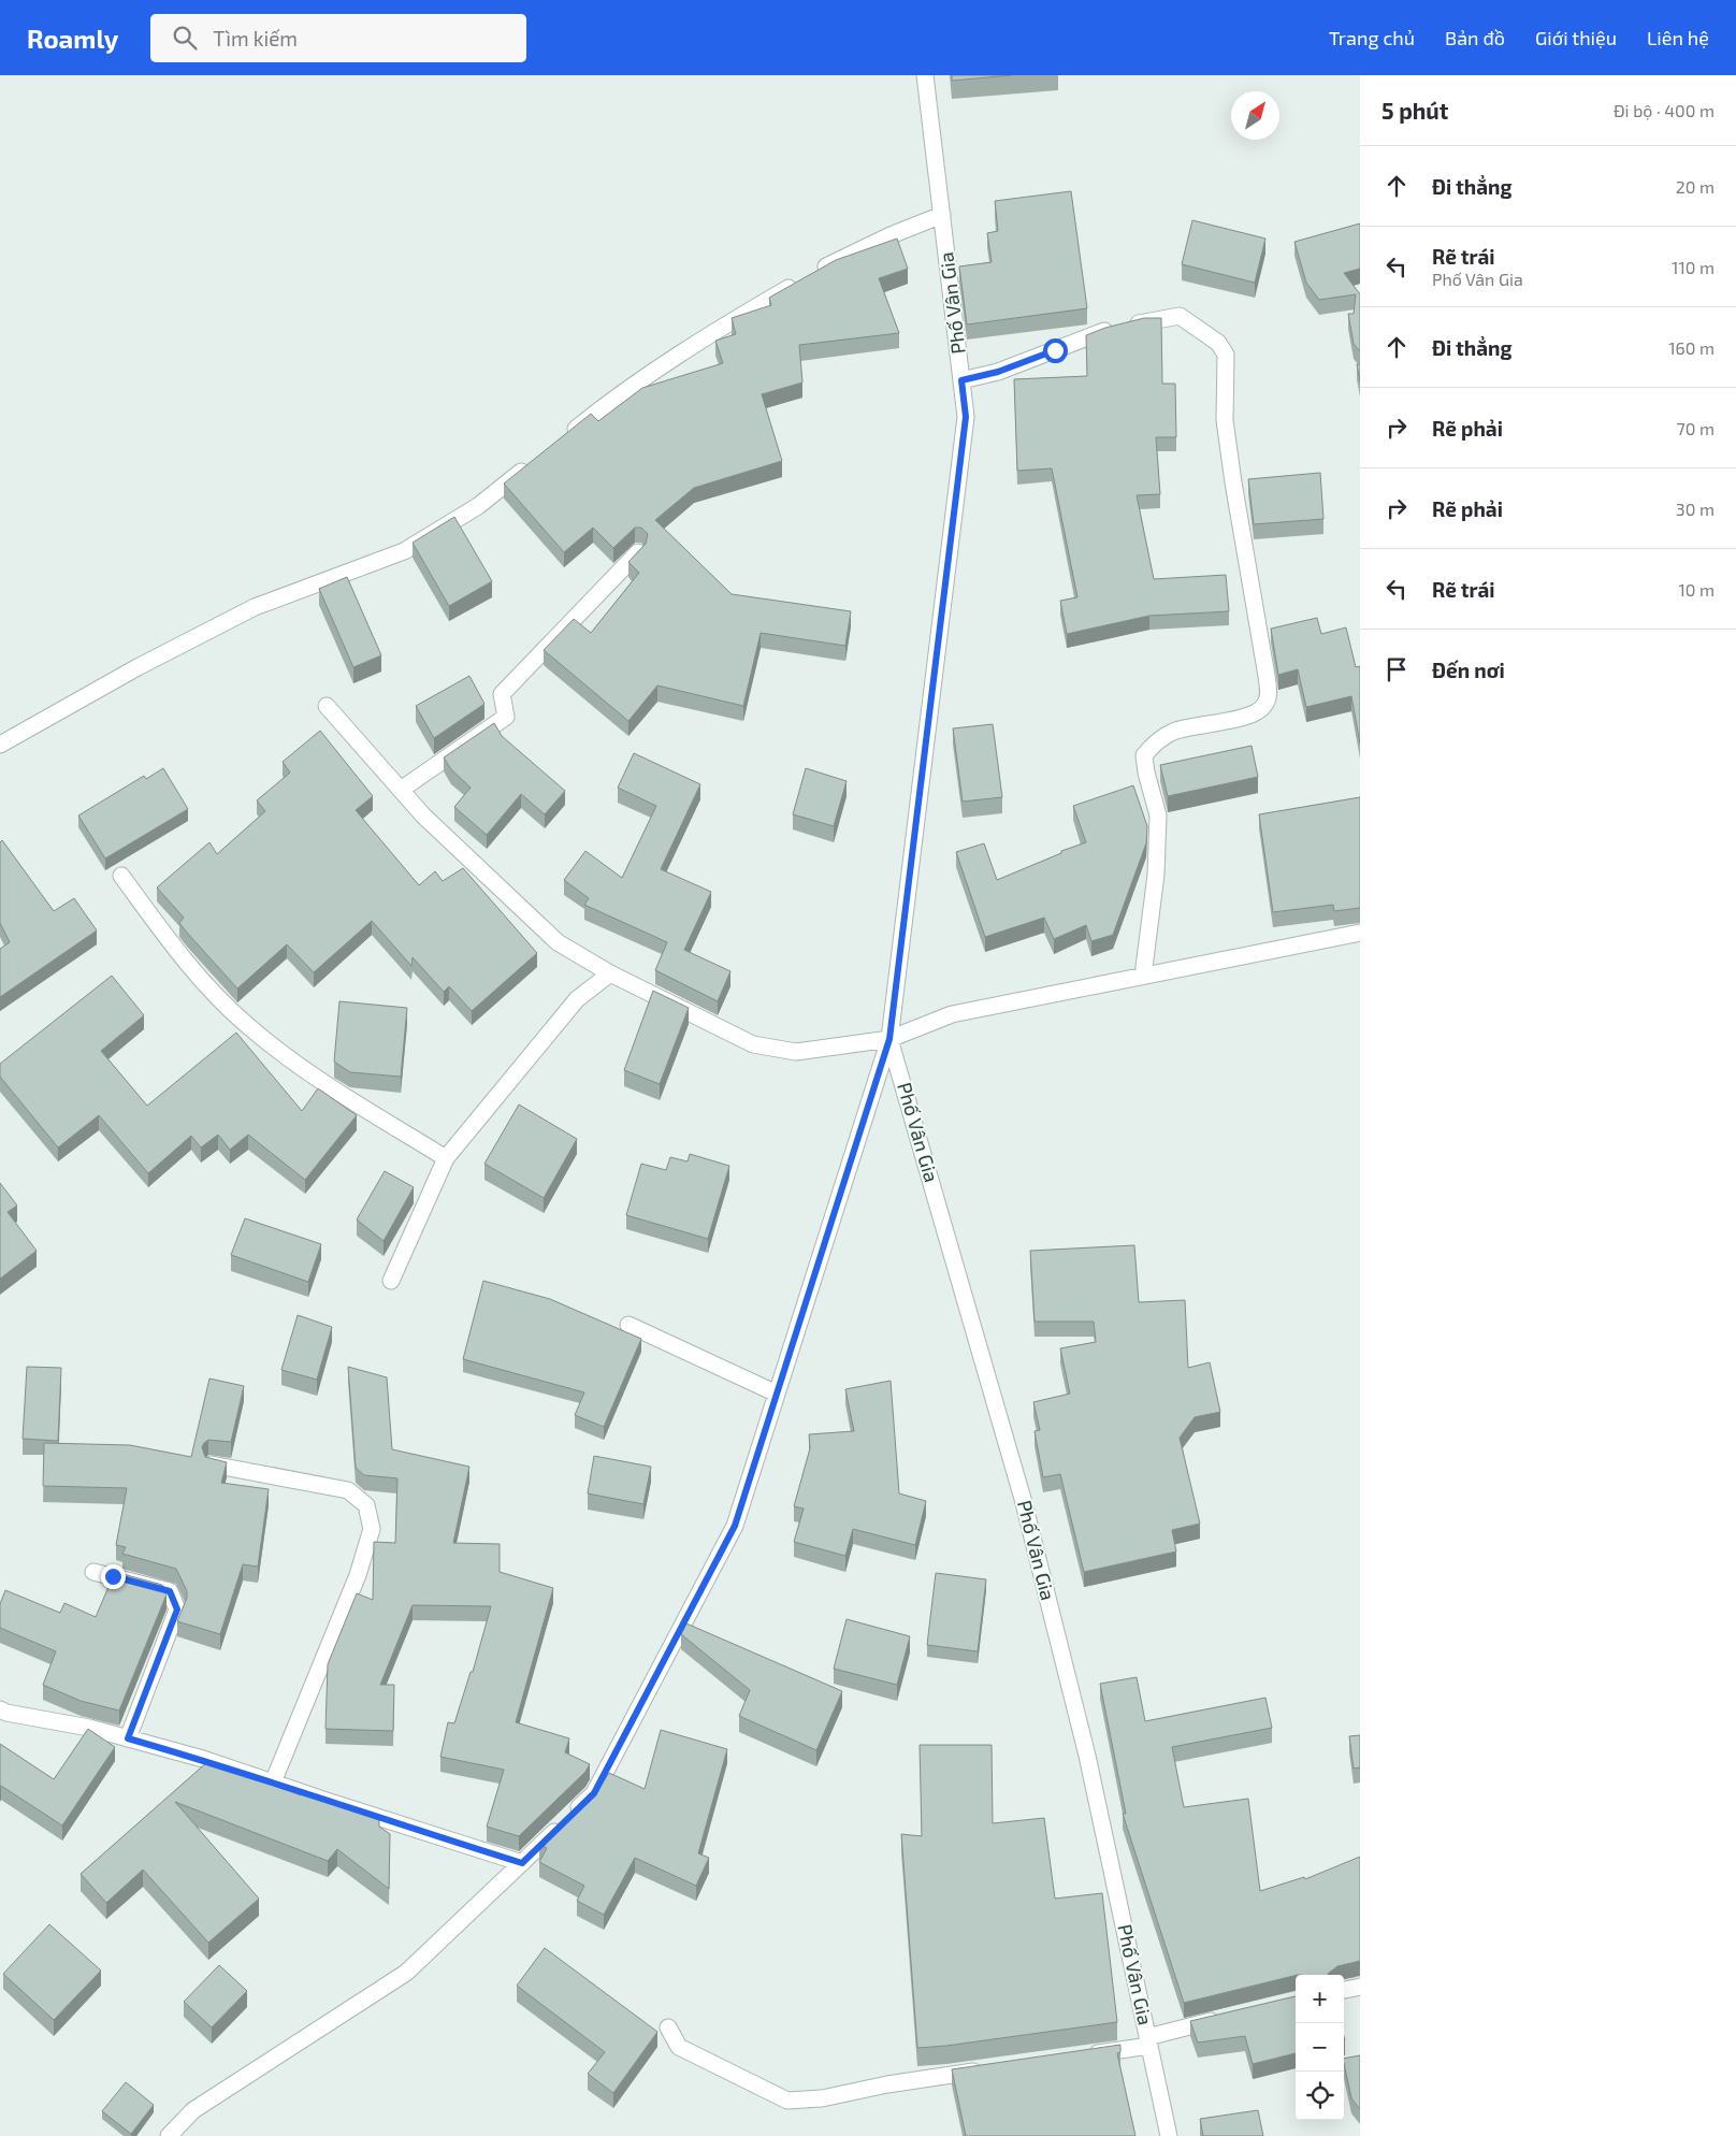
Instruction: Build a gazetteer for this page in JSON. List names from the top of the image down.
{
  "streets": {
    "street": ["Phố Vân Gia"]
  },
  "north": "top right",
  "page": {
    "header": "Roamly",
    "search": "Tìm kiếm",
    "nav": [
      "Trang chủ",
      "Bản đồ",
      "Giới thiệu",
      "Liên hệ"
    ],
    "heading": ["5 phút", "Đi bộ · 400 m"],
    "list": [
      ["Đi thẳng", "20 m"],
      ["Rẽ trái", "Phố Vân Gia", "110 m"],
      ["Đi thẳng", "160 m"],
      ["Rẽ phải", "70 m"],
      ["Rẽ phải", "30 m"],
      ["Rẽ trái", "10 m"],
      "Đến nơi"
    ],
    "map_buttons": ["+", "−"]
  }
}
